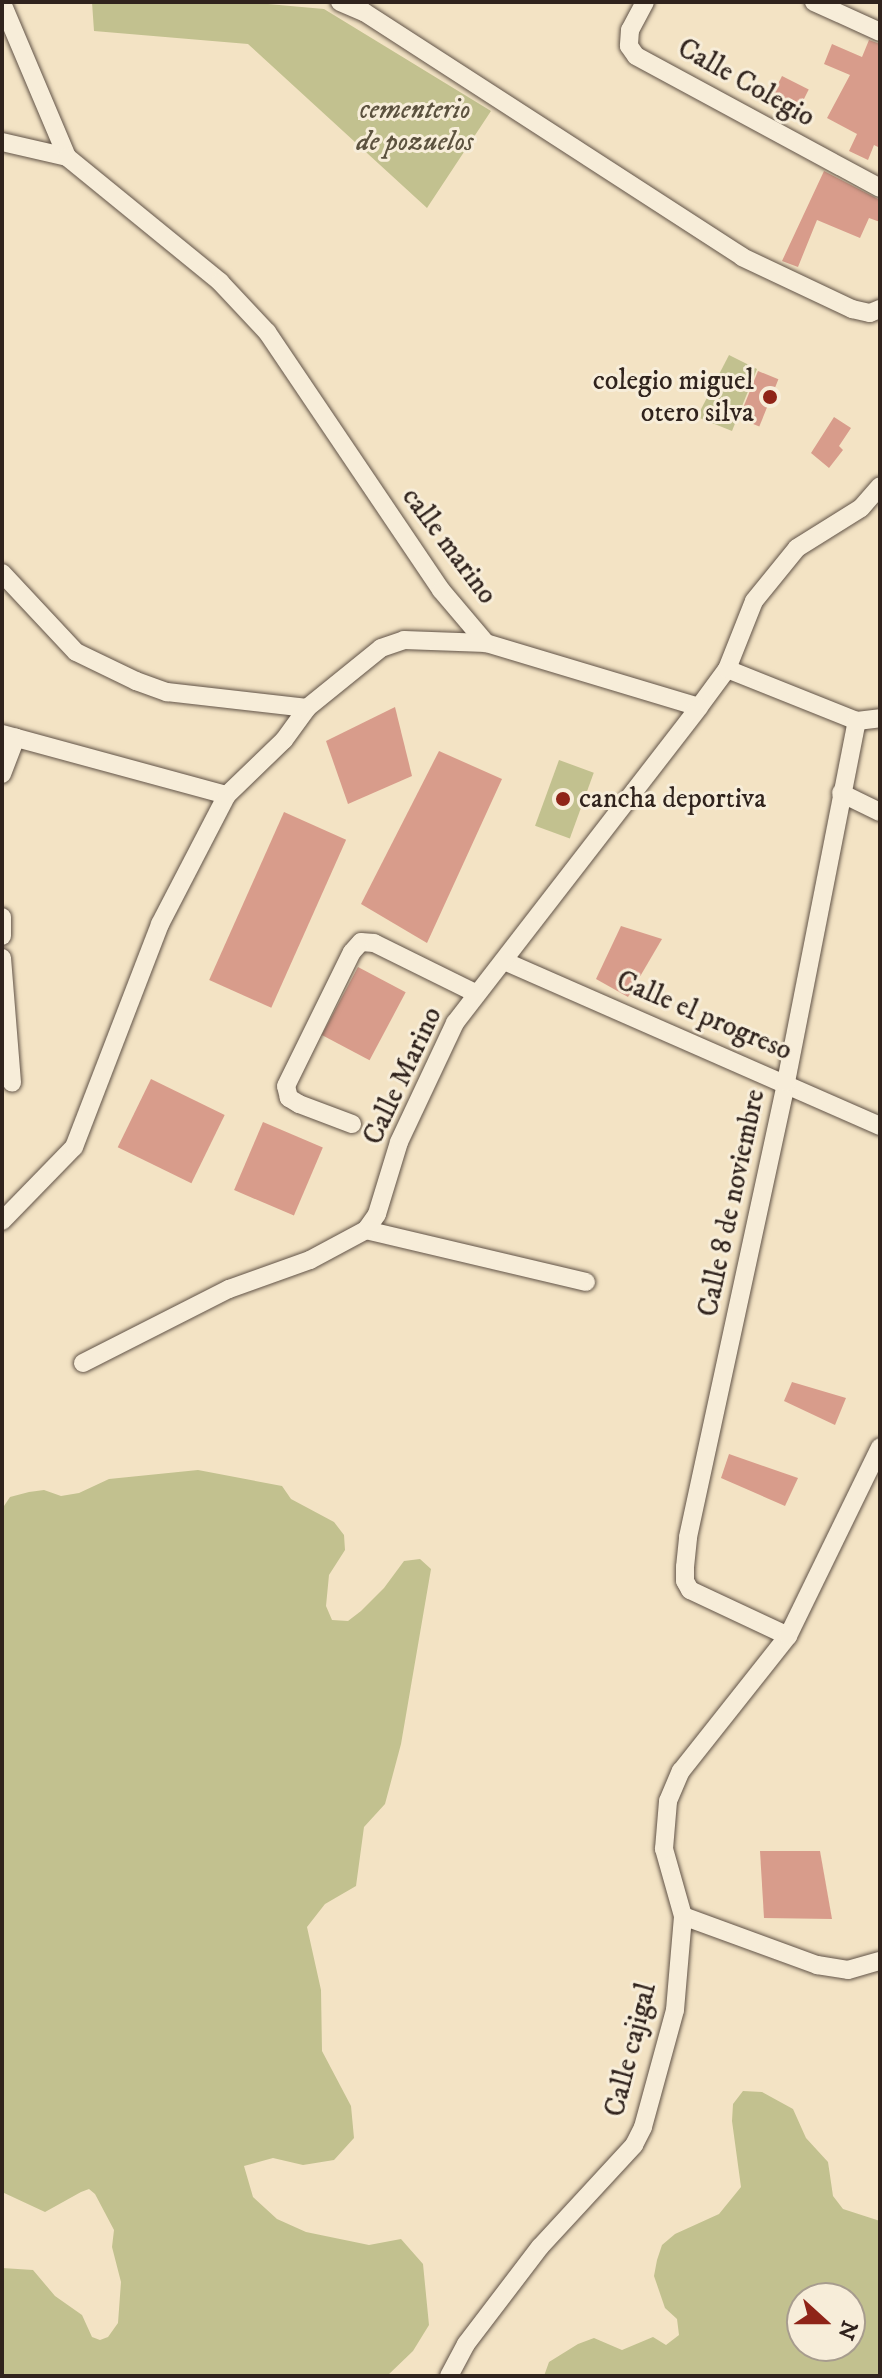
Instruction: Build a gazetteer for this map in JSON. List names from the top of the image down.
{
  "streets": {
    "street": [
      "Calle Colegio",
      "calle marino",
      "Calle el progreso",
      "Calle Marino",
      "Calle 8 de noviembre",
      "Calle cajigal"
    ]
  },
  "crossings": [
    ["calle marino", "Calle Marino"],
    ["Calle el progreso", "Calle Marino"],
    ["Calle el progreso", "Calle 8 de noviembre"],
    ["Calle 8 de noviembre", "Calle cajigal"]
  ],
  "parks": ["cementerio de pozuelos"],
  "places": ["colegio miguel otero silva", "cancha deportiva"],
  "north": "right"
}
